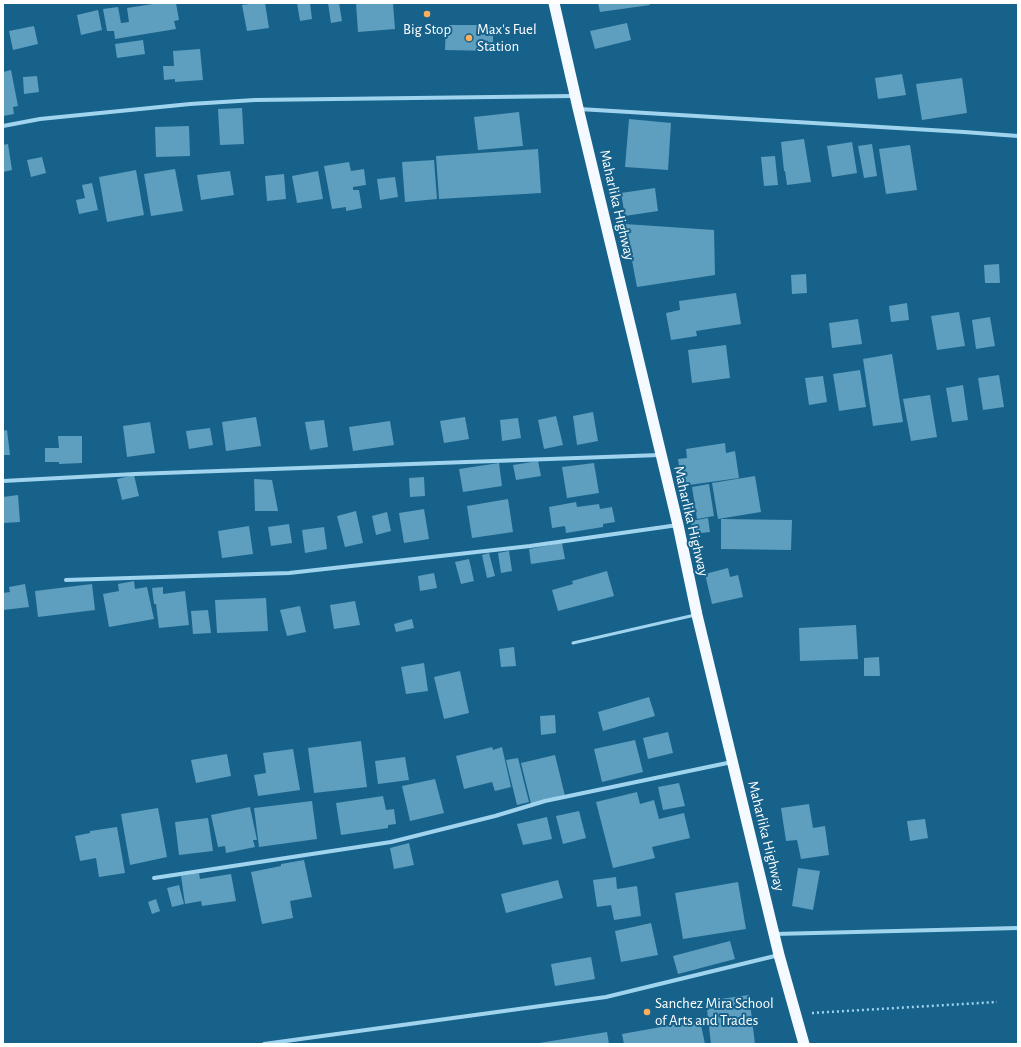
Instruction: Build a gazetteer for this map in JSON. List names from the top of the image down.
{
  "streets": {
    "highway": ["Maharlika Highway"]
  },
  "places": ["Big Stop", "Max's Fuel Station", "Sanchez Mira School of Arts and Trades"]
}
